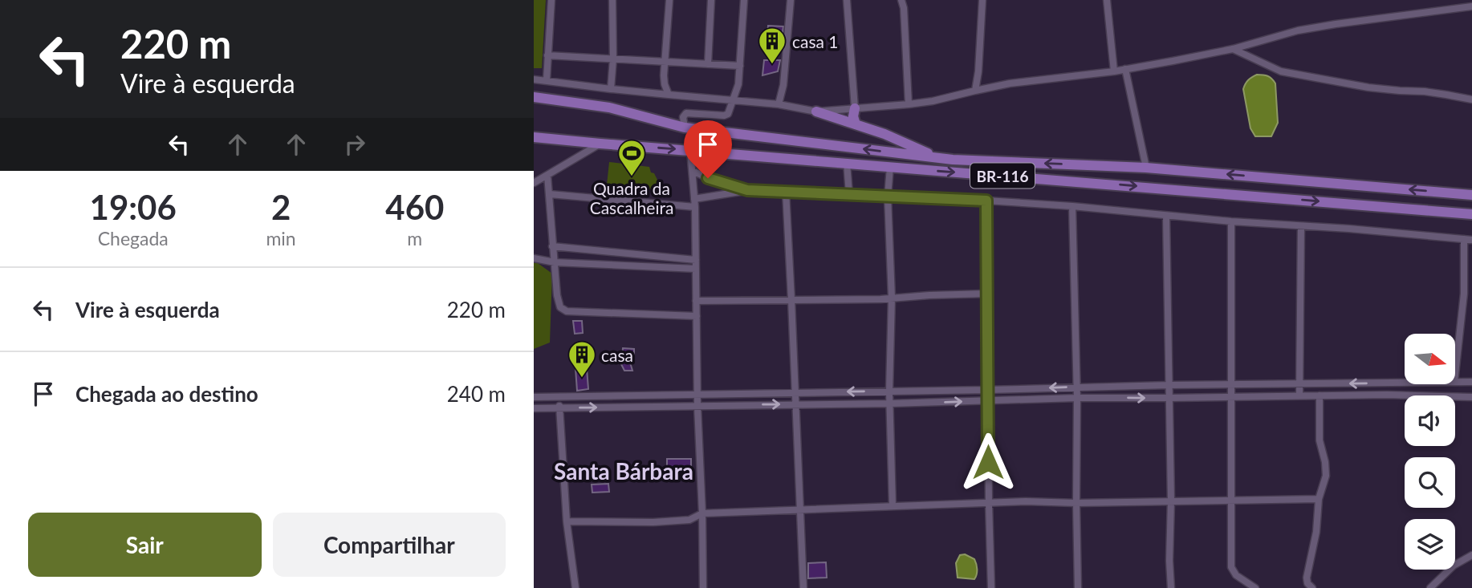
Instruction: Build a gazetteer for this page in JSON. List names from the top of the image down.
{
  "streets": {
    "highway": ["BR-116"]
  },
  "districts": ["Santa Bárbara"],
  "places": {
    "building": ["casa 1", "casa"],
    "sports": ["Quadra da Cascalheira"]
  },
  "north": "right",
  "page": {
    "turn": ["220 m", "Vire à esquerda"],
    "eta": [
      "19:06",
      "Chegada",
      "2",
      "min",
      "460",
      "m"
    ],
    "list": [
      {
        "name": "Vire à esquerda",
        "value": "220 m"
      },
      {
        "name": "Chegada ao destino",
        "value": "240 m"
      }
    ],
    "buttons": ["Sair", "Compartilhar"]
  }
}
